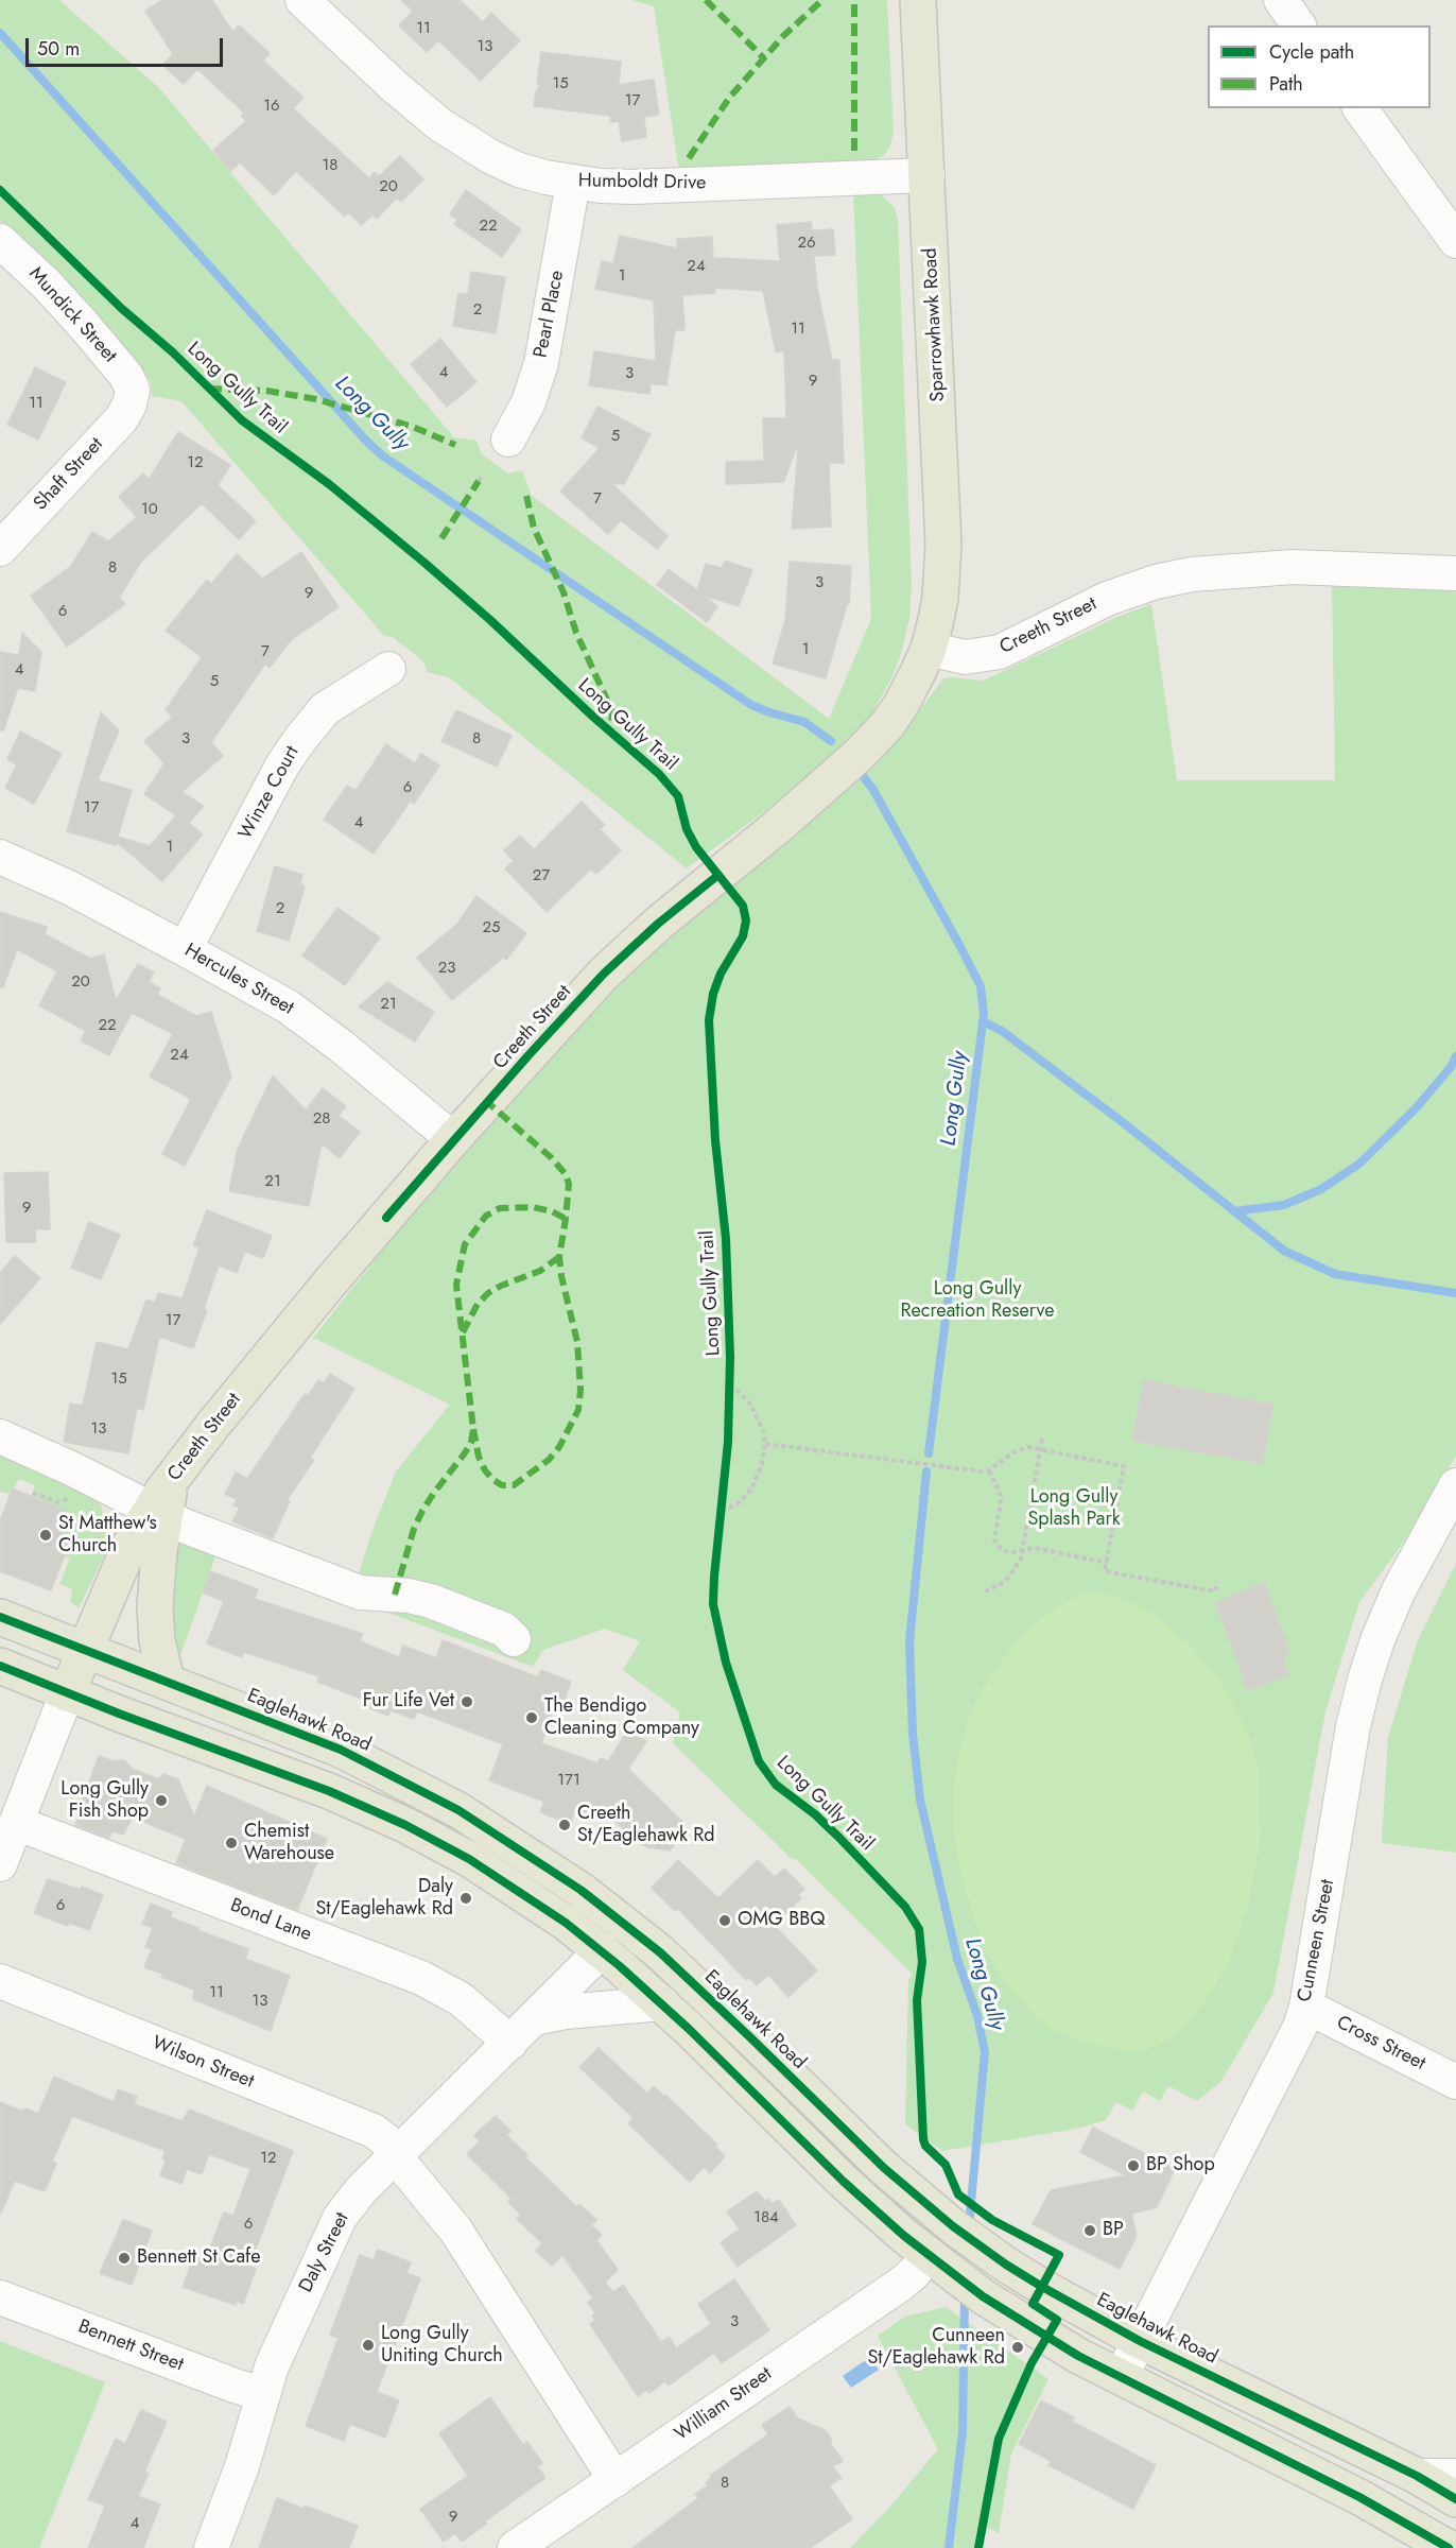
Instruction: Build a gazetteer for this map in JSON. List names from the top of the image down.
{
  "streets": {
    "main road": ["Sparrowhawk Road", "Creeth Street", "Eaglehawk Road"],
    "street": [
      "Humboldt Drive",
      "Pearl Place",
      "Mundick Street",
      "Shaft Street",
      "Winze Court",
      "Hercules Street",
      "Bond Lane",
      "Cunneen Street",
      "Cross Street",
      "Wilson Street",
      "Daly Street",
      "Bennett Street",
      "William Street"
    ],
    "cycle path": ["Long Gully Trail"]
  },
  "crossings": [
    ["Humboldt Drive", "Pearl Place"],
    ["Humboldt Drive", "Sparrowhawk Road"],
    ["Mundick Street", "Shaft Street"],
    ["Sparrowhawk Road", "Creeth Street"],
    ["Creeth Street", "Hercules Street"],
    ["Winze Court", "Hercules Street"],
    ["Eaglehawk Road", "Cunneen Street"],
    ["Bond Lane", "Daly Street"],
    ["Cunneen Street", "Cross Street"],
    ["Wilson Street", "Daly Street"],
    ["Wilson Street", "William Street"],
    ["Daly Street", "Bennett Street"]
  ],
  "water": ["Long Gully"],
  "parks": ["Long Gully Recreation Reserve", "Long Gully Splash Park"],
  "places": [
    "St Matthew's Church",
    "Fur Life Vet",
    "The Bendigo Cleaning Company",
    "Long Gully Fish Shop",
    "Creeth St/Eaglehawk Rd",
    "Chemist Warehouse",
    "Daly St/Eaglehawk Rd",
    "OMG BBQ",
    "BP Shop",
    "BP",
    "Bennett St Cafe",
    "Long Gully Uniting Church",
    "Cunneen St/Eaglehawk Rd"
  ],
  "house_numbers": [
    "11",
    "13",
    "15",
    "17",
    "16",
    "18",
    "20",
    "22",
    "26",
    "24",
    "1",
    "2",
    "11",
    "4",
    "3",
    "9",
    "11",
    "5",
    "12",
    "7",
    "10",
    "8",
    "3",
    "9",
    "6",
    "1",
    "7",
    "4",
    "5",
    "3",
    "8",
    "6",
    "17",
    "4",
    "1",
    "27",
    "2",
    "25",
    "23",
    "20",
    "21",
    "22",
    "24",
    "28",
    "21",
    "9",
    "17",
    "15",
    "13",
    "171",
    "6",
    "11",
    "13",
    "12",
    "184",
    "6",
    "3",
    "8",
    "9",
    "4"
  ],
  "legend": ["Cycle path", "Path"],
  "scale_bar": "50 m"
}
